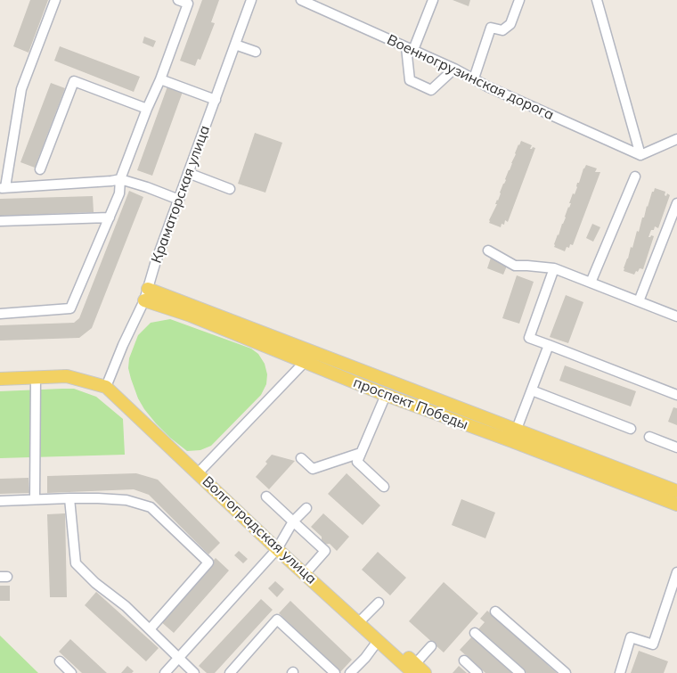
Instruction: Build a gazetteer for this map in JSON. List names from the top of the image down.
{
  "streets": {
    "main road": ["проспект Победы", "Волгоградская улица"],
    "street": ["Военногрузинская дорога", "Краматорская улица"]
  },
  "crossings": [
    ["Краматорская улица", "проспект Победы"],
    ["Краматорская улица", "Волгоградская улица"]
  ]
}
